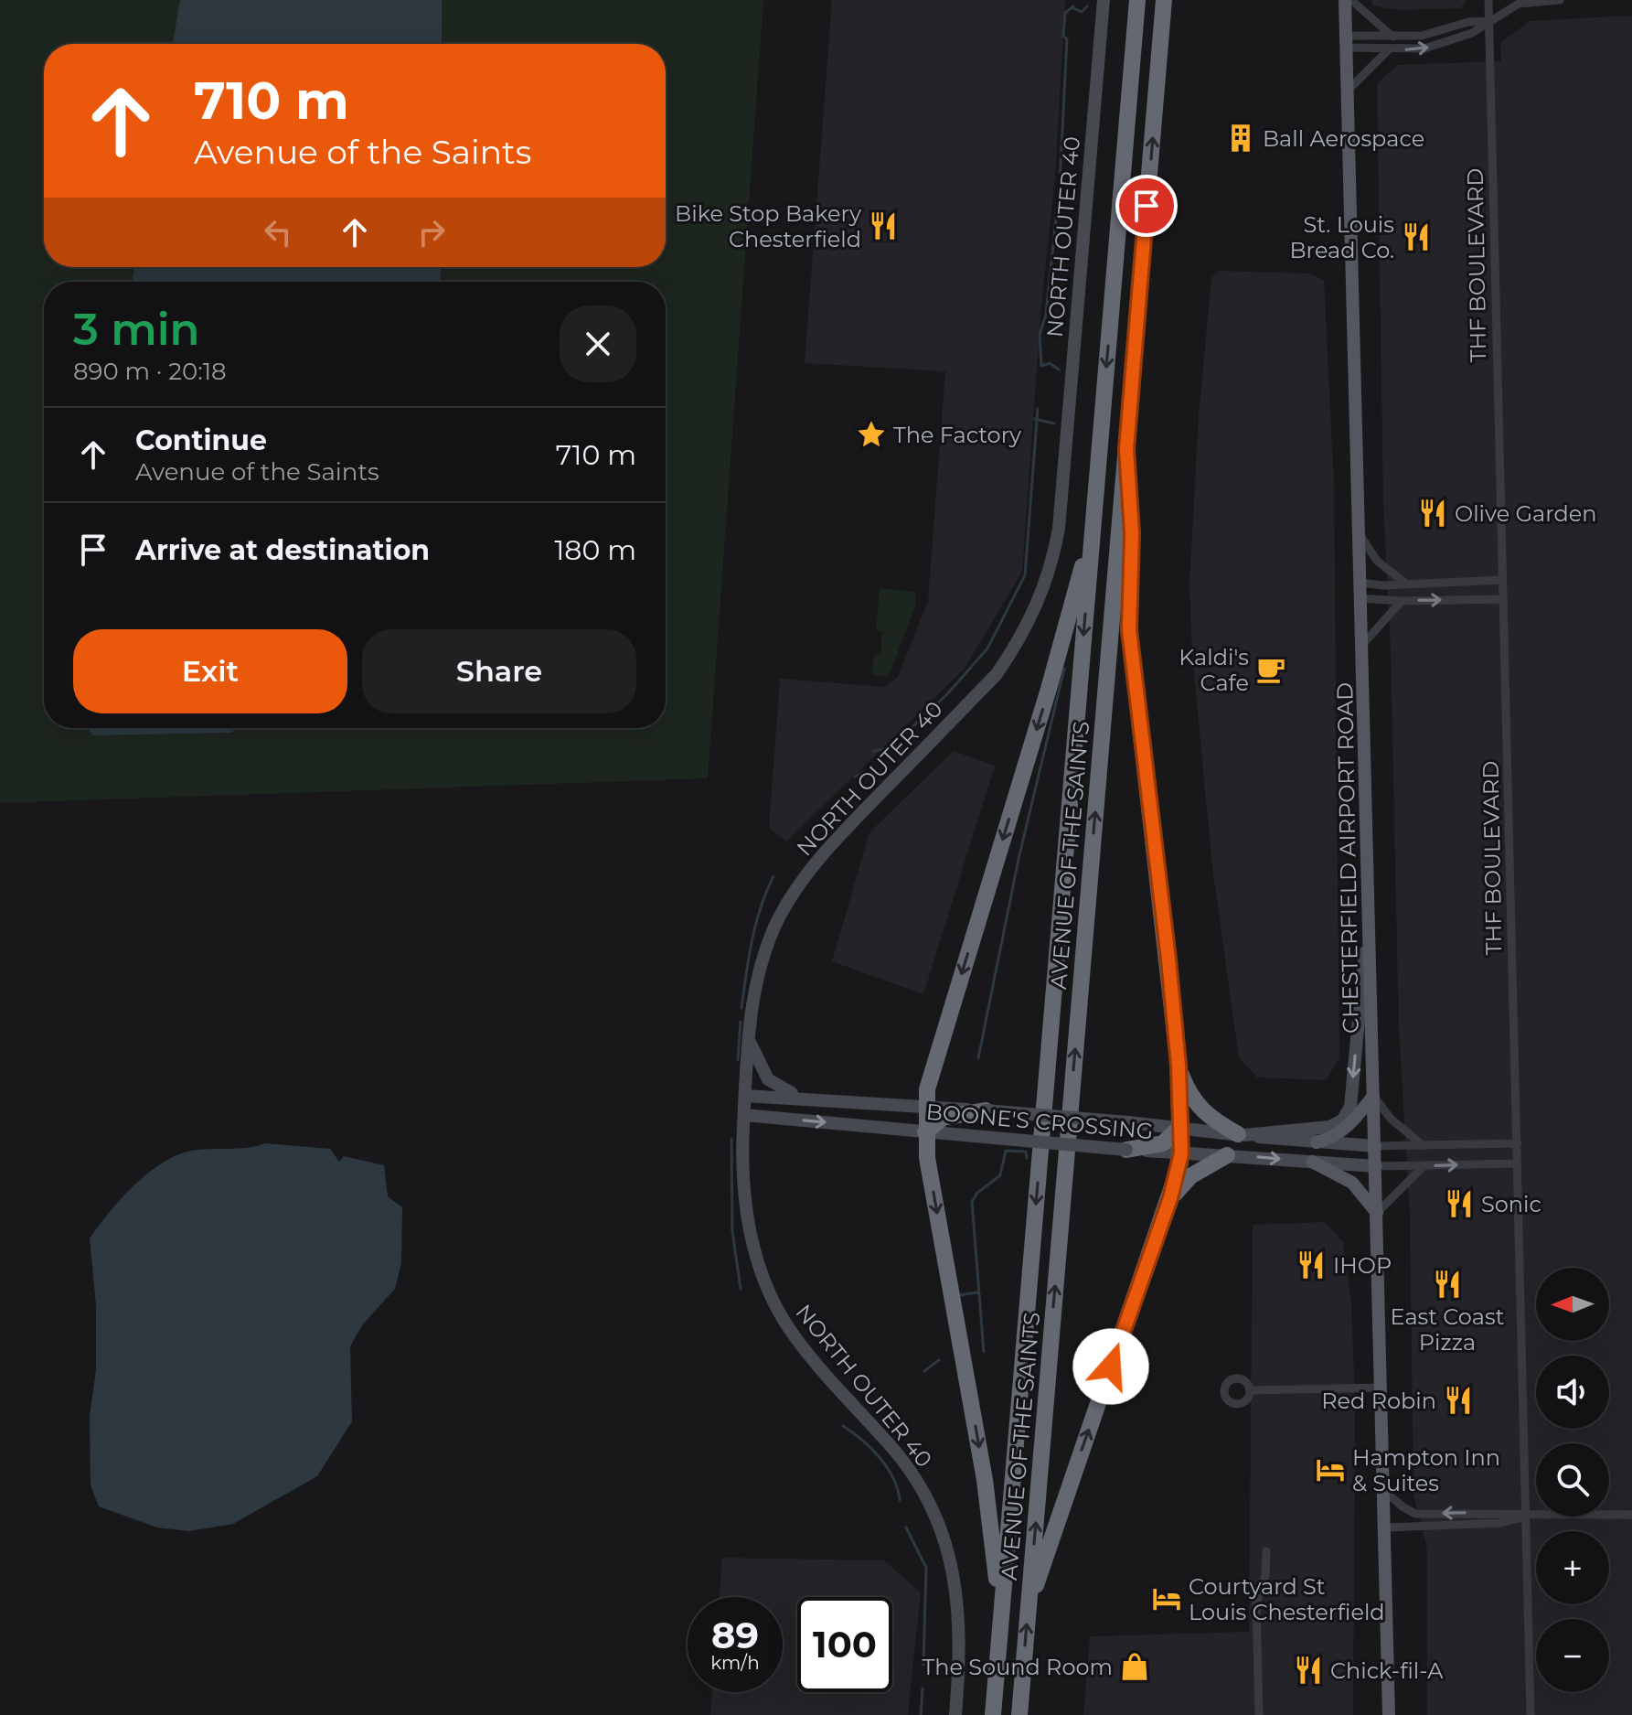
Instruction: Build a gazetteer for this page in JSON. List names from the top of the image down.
{
  "streets": {
    "highway": ["AVENUE OF THE SAINTS"],
    "main road": ["CHESTERFIELD AIRPORT ROAD"],
    "street": ["NORTH OUTER 40", "THF BOULEVARD", "BOONE'S CROSSING"]
  },
  "crossings": [
    ["NORTH OUTER 40", "BOONE'S CROSSING"],
    ["CHESTERFIELD AIRPORT ROAD", "BOONE'S CROSSING"]
  ],
  "places": {
    "building": ["Ball Aerospace"],
    "restaurant": [
      "Bike Stop Bakery Chesterfield",
      "St. Louis Bread Co.",
      "Olive Garden",
      "Sonic",
      "IHOP",
      "East Coast Pizza",
      "Red Robin",
      "Chick-fil-A"
    ],
    "place": ["The Factory"],
    "cafe": ["Kaldi's Cafe"],
    "hotel": ["Hampton Inn & Suites", "Courtyard St Louis Chesterfield"],
    "shop": ["The Sound Room"]
  },
  "north": "left",
  "page": {
    "turn": ["710 m", "Avenue of the Saints"],
    "heading": ["3 min", "890 m · 20:18"],
    "list": [
      {
        "name": "Continue",
        "note": "Avenue of the Saints",
        "value": "710 m"
      },
      {
        "name": "Arrive at destination",
        "value": "180 m"
      }
    ],
    "buttons": ["Exit", "Share"],
    "map_buttons": ["+", "−"],
    "speed": "89 km/h",
    "limit": "100"
  }
}
